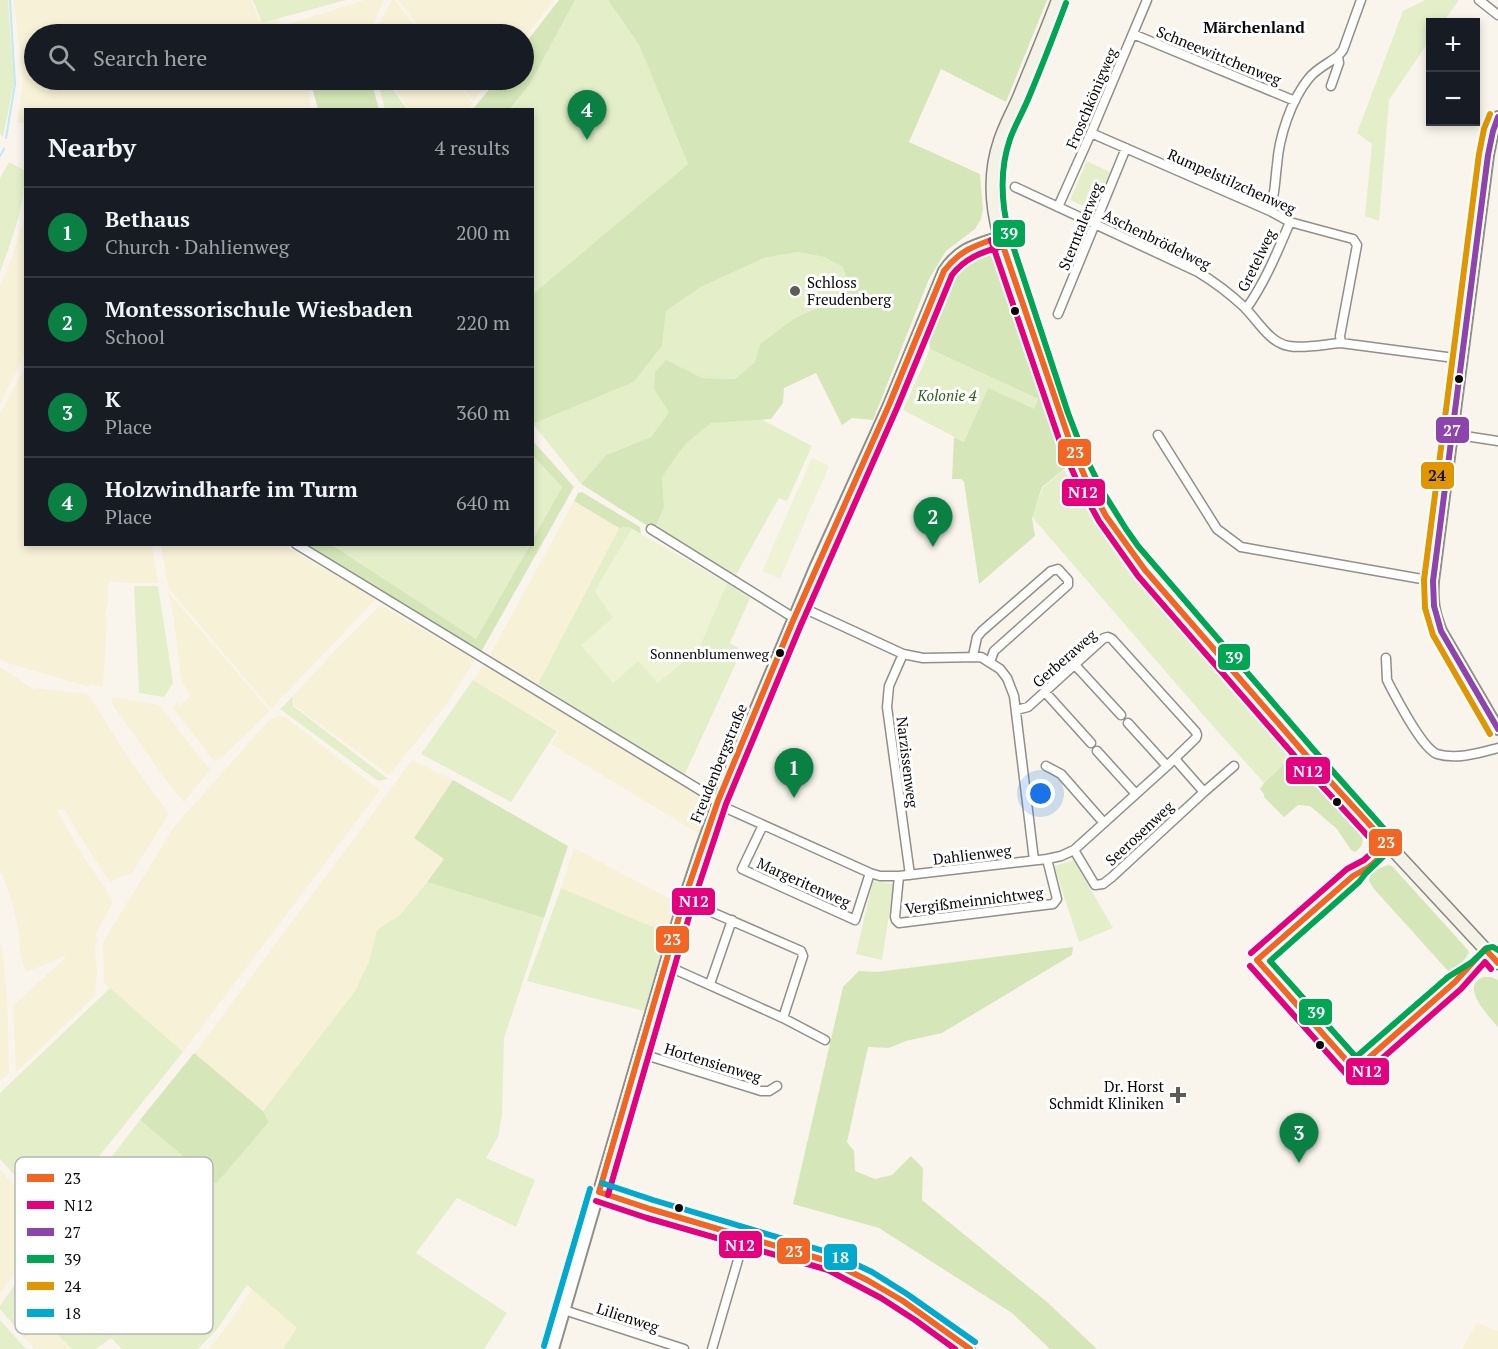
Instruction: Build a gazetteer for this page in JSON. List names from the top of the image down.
{
  "streets": {
    "street": [
      "Schneewittchenweg",
      "Froschkönigweg",
      "Rumpelstilzchenweg",
      "Sterntalerweg",
      "Aschenbrödelweg",
      "Gretelweg",
      "Gerberaweg",
      "Narzissenweg",
      "Freudenbergstraße",
      "Seerosenweg",
      "Dahlienweg",
      "Margeritenweg",
      "Vergißmeinnichtweg",
      "Hortensienweg",
      "Lilienweg"
    ]
  },
  "crossings": [
    ["Schneewittchenweg", "Froschkönigweg"],
    ["Froschkönigweg", "Rumpelstilzchenweg"],
    ["Froschkönigweg", "Aschenbrödelweg"],
    ["Rumpelstilzchenweg", "Sterntalerweg"],
    ["Rumpelstilzchenweg", "Aschenbrödelweg"],
    ["Rumpelstilzchenweg", "Gretelweg"],
    ["Sterntalerweg", "Aschenbrödelweg"],
    ["Aschenbrödelweg", "Gretelweg"],
    ["Gerberaweg", "Dahlienweg"],
    ["Narzissenweg", "Dahlienweg"],
    ["Freudenbergstraße", "Dahlienweg"],
    ["Freudenbergstraße", "Hortensienweg"],
    ["Freudenbergstraße", "Lilienweg"],
    ["Seerosenweg", "Dahlienweg"],
    ["Dahlienweg", "Margeritenweg"],
    ["Dahlienweg", "Vergißmeinnichtweg"]
  ],
  "districts": ["Märchenland"],
  "parks": ["Kolonie 4"],
  "places": {
    "other": ["Schloss Freudenberg", "Sonnenblumenweg"],
    "health": ["Dr. Horst Schmidt Kliniken"]
  },
  "lines": [
    "transit line 39",
    "transit line 24",
    "transit line 27",
    "transit line 23",
    "transit line N12",
    "transit line 18"
  ],
  "legend": [
    "23",
    "N12",
    "27",
    "39",
    "24",
    "18"
  ],
  "page": {
    "map_buttons": ["+", "−"],
    "search": "Search here",
    "pins": [
      "4",
      "2",
      "1",
      "3"
    ],
    "heading": ["Nearby", "4 results"],
    "list": [
      {
        "mark": "1",
        "name": "Bethaus",
        "note": "Church · Dahlienweg",
        "value": "200 m"
      },
      {
        "mark": "2",
        "name": "Montessorischule Wiesbaden",
        "note": "School",
        "value": "220 m"
      },
      {
        "mark": "3",
        "name": "K",
        "note": "Place",
        "value": "360 m"
      },
      {
        "mark": "4",
        "name": "Holzwindharfe im Turm",
        "note": "Place",
        "value": "640 m"
      }
    ]
  }
}
